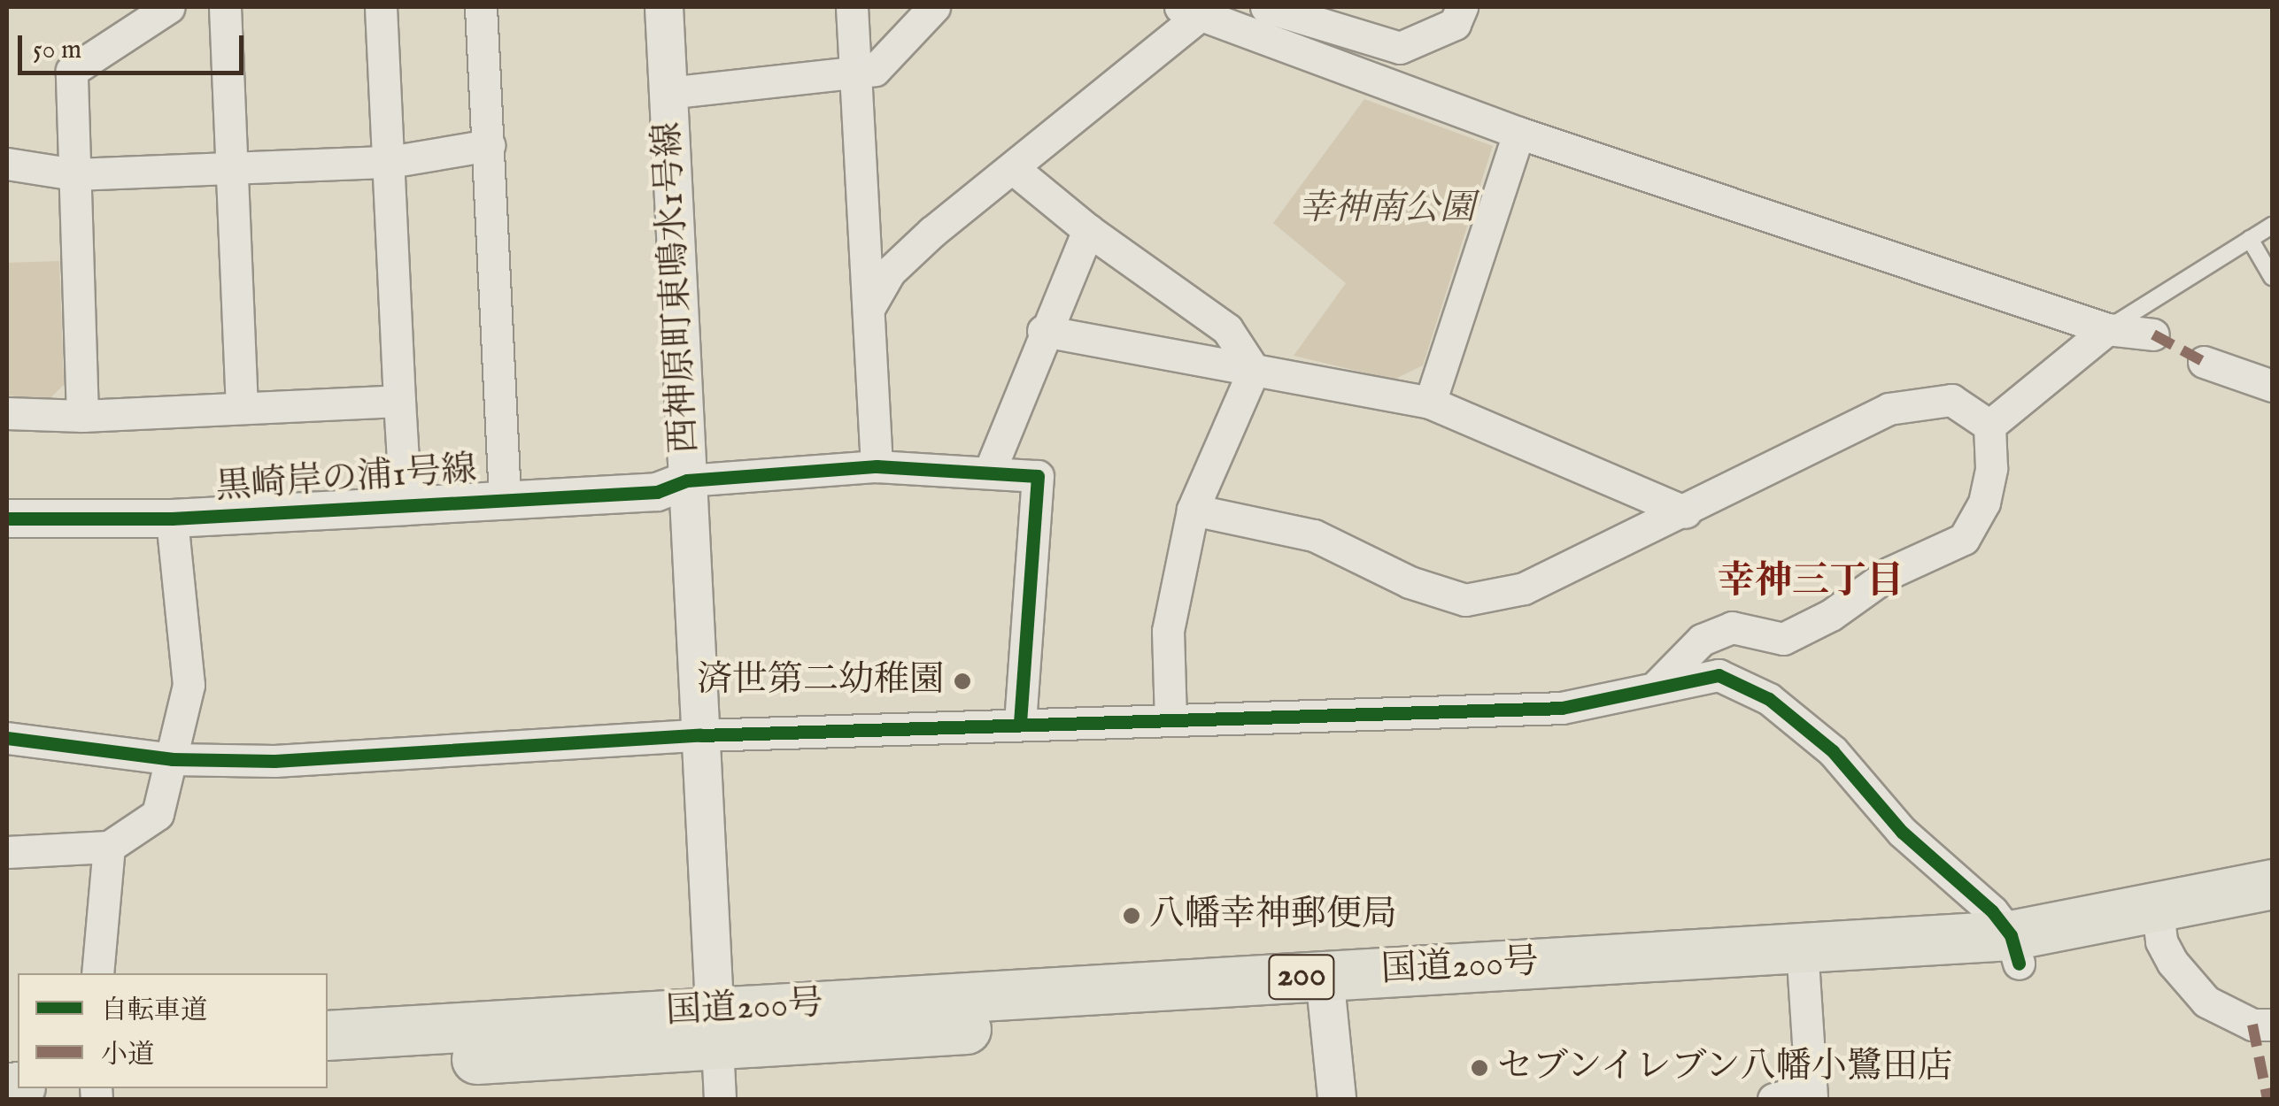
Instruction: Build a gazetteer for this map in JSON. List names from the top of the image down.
{
  "streets": {
    "highway": ["国道200号", "200"],
    "street": ["西神原町東鳴水1号線", "黒崎岸の浦1号線"]
  },
  "crossings": [
    ["西神原町東鳴水1号線", "黒崎岸の浦1号線"],
    ["西神原町東鳴水1号線", "国道200号"]
  ],
  "districts": ["幸神三丁目"],
  "parks": ["幸神南公園"],
  "places": ["済世第二幼稚園", "八幡幸神郵便局", "セブンイレブン八幡小鷺田店"],
  "legend": ["自転車道", "小道"],
  "scale_bar": "50 m"
}
